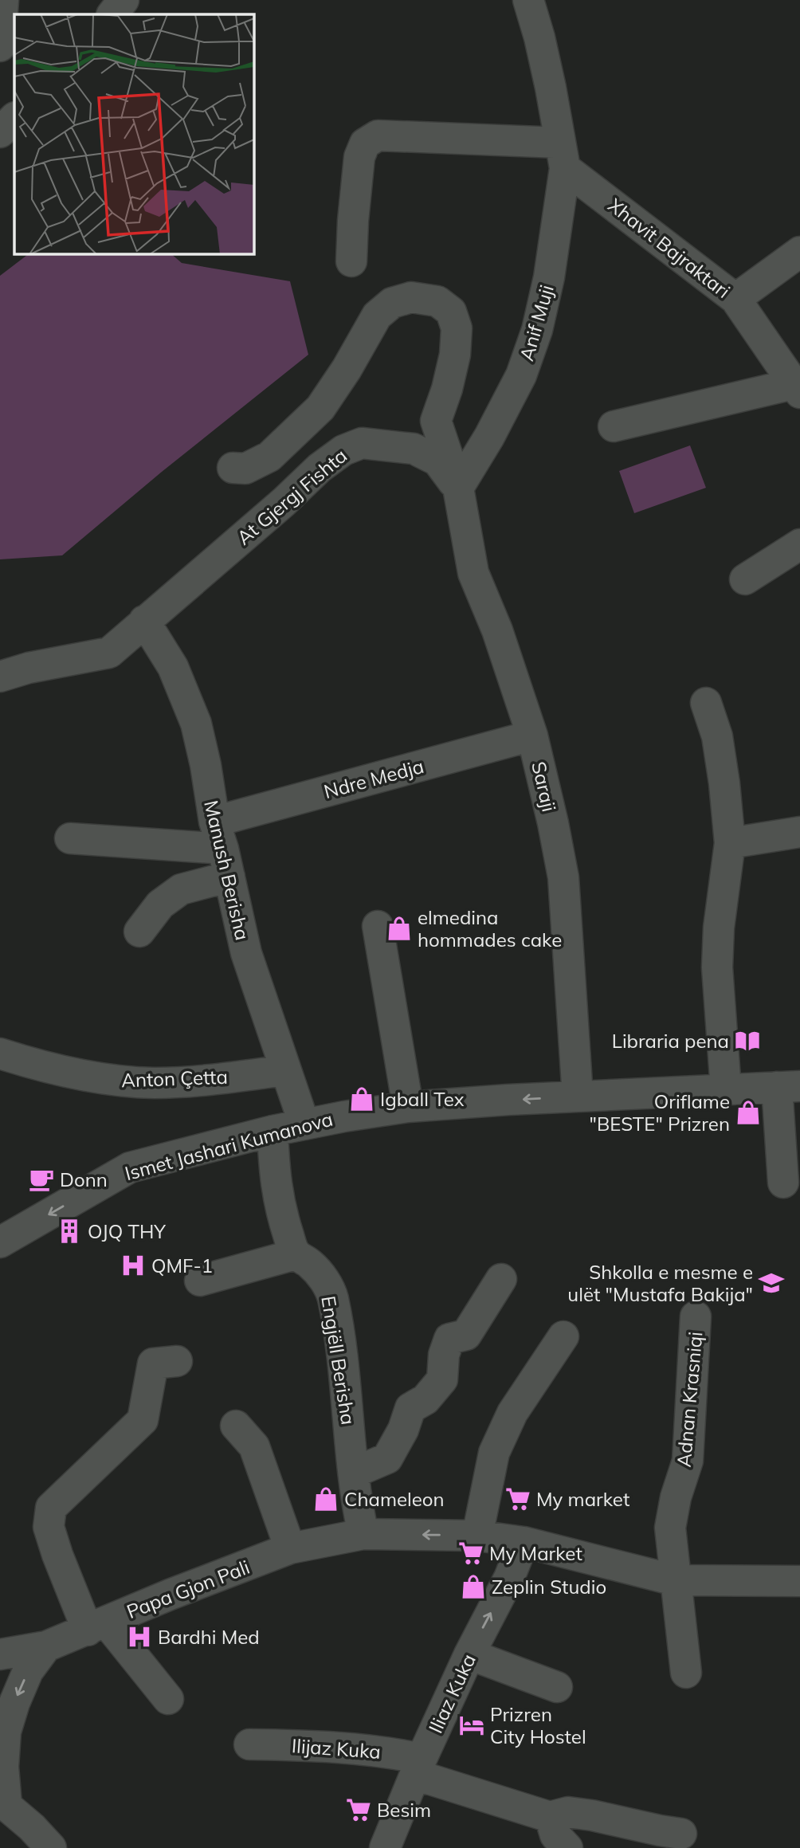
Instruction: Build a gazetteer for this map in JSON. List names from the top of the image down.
{
  "streets": {
    "street": [
      "Xhavit Bajraktari",
      "Anif Muji",
      "At Gjergj Fishta",
      "Ndre Medja",
      "Saraji",
      "Manush Berisha",
      "Anton Çetta",
      "Ismet Jashari Kumanova",
      "Engjëll Berisha",
      "Adnan Krasniqi",
      "Papa Gjon Pali",
      "Iliaz Kuka",
      "Ilijaz Kuka"
    ]
  },
  "crossings": [
    ["Xhavit Bajraktari", "Anif Muji"],
    ["Anif Muji", "At Gjergj Fishta"],
    ["Anif Muji", "Saraji"],
    ["At Gjergj Fishta", "Saraji"],
    ["At Gjergj Fishta", "Manush Berisha"],
    ["Ndre Medja", "Saraji"],
    ["Ndre Medja", "Manush Berisha"],
    ["Saraji", "Ismet Jashari Kumanova"],
    ["Manush Berisha", "Anton Çetta"],
    ["Manush Berisha", "Ismet Jashari Kumanova"],
    ["Engjëll Berisha", "Papa Gjon Pali"],
    ["Iliaz Kuka", "Ilijaz Kuka"]
  ],
  "one_way": ["Ismet Jashari Kumanova", "Iliaz Kuka"],
  "places": {
    "shop": [
      "elmedina hommades cake",
      "Igball Tex",
      "Oriflame \"BESTE\" Prizren",
      "Chameleon",
      "Zeplin Studio"
    ],
    "library": ["Libraria pena"],
    "cafe": ["Donn"],
    "building": ["OJQ THY"],
    "hospital": ["QMF-1", "Bardhi Med"],
    "school or university": ["Shkolla e mesme e ulët \"Mustafa Bakija\""],
    "supermarket": ["My market", "My Market", "Besim"],
    "hotel": ["Prizren City Hostel"]
  }
}
